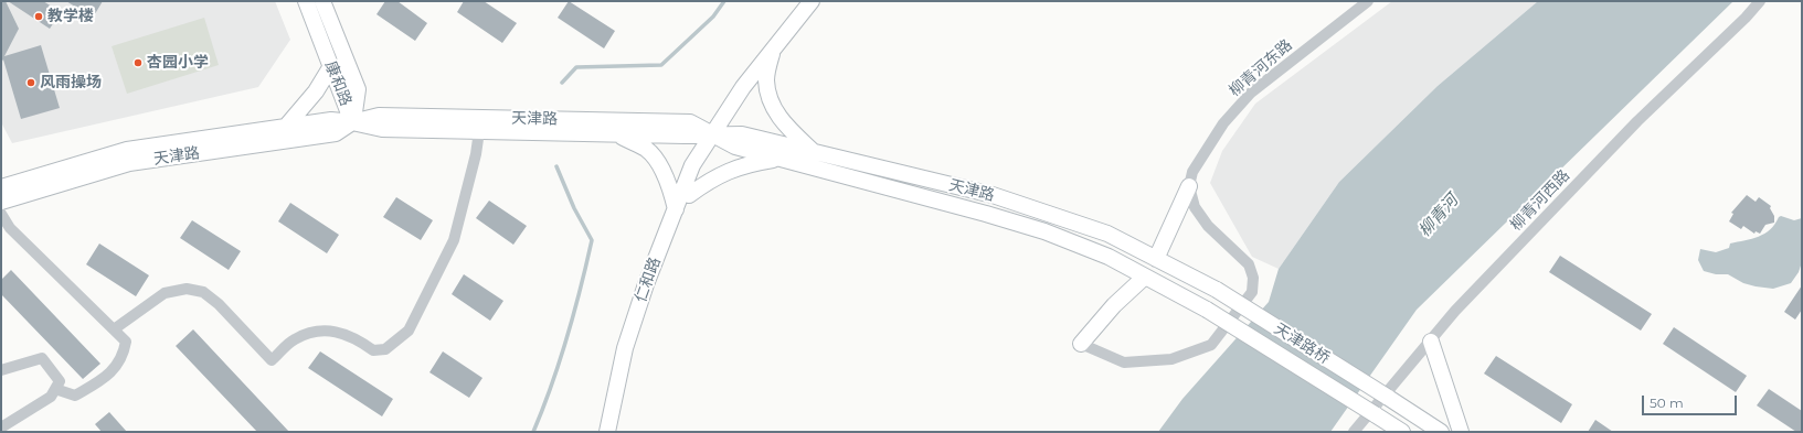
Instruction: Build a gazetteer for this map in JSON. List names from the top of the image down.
{
  "streets": {
    "main road": [
      "康和路",
      "天津路",
      "仁和路",
      "天津路桥"
    ],
    "street": ["柳青河东路", "柳青河西路"]
  },
  "crossings": [
    ["康和路", "天津路"],
    ["天津路", "仁和路"],
    ["天津路", "天津路桥"]
  ],
  "water": ["柳青河"],
  "places": ["教学楼", "杏园小学", "风雨操场"],
  "scale_bar": "50 m"
}
